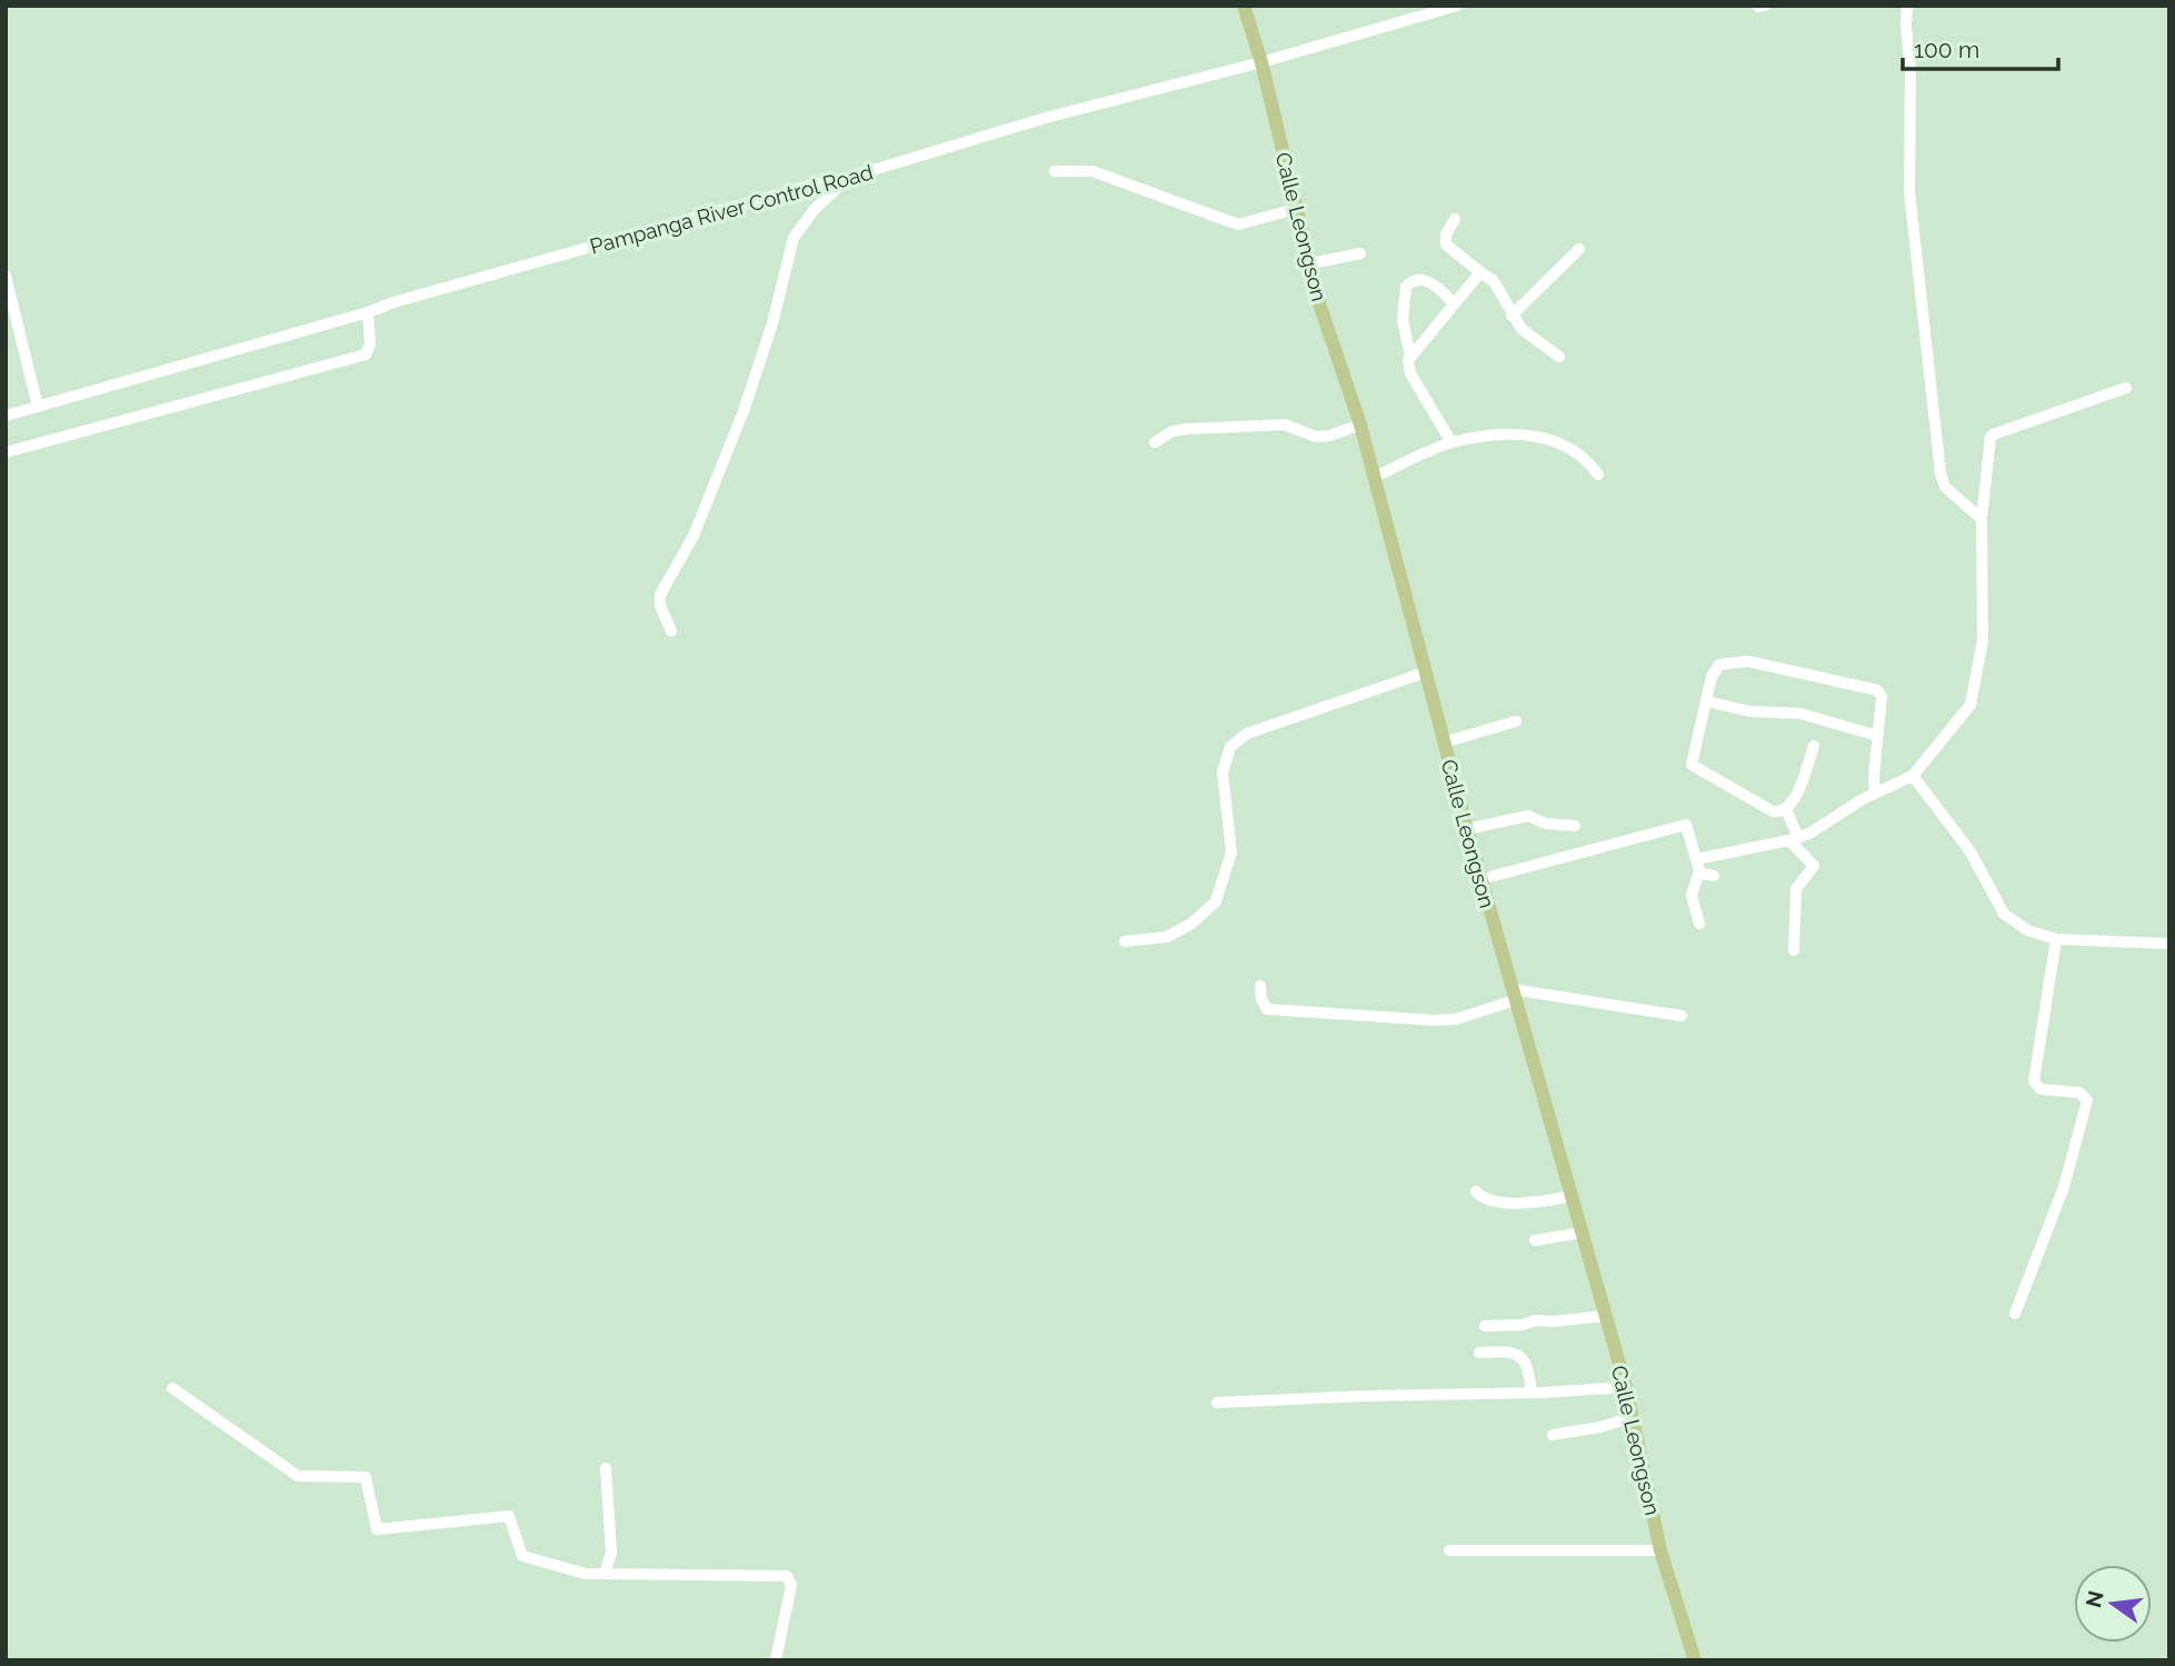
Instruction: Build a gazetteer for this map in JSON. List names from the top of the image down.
{
  "streets": {
    "main road": ["Calle Leongson"],
    "street": ["Pampanga River Control Road"]
  },
  "crossings": [
    ["Pampanga River Control Road", "Calle Leongson"]
  ],
  "scale_bar": "100 m",
  "north": "left"
}
